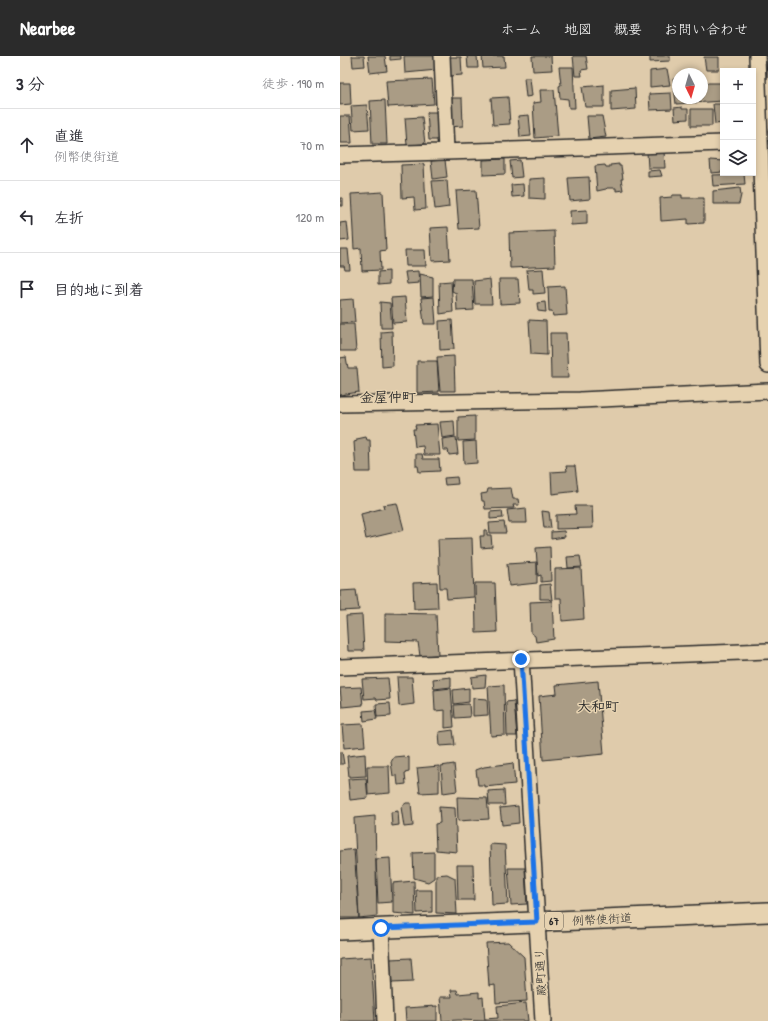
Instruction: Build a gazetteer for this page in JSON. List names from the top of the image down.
{
  "streets": {
    "main road": ["例幣使街道", "67"],
    "street": ["殿町通り"]
  },
  "crossings": [
    ["例幣使街道", "殿町通り"]
  ],
  "districts": ["金屋仲町", "大和町"],
  "north": "bottom",
  "page": {
    "header": "Nearbee",
    "nav": [
      "ホーム",
      "地図",
      "概要",
      "お問い合わせ"
    ],
    "heading": ["3 分", "徒歩 · 190 m"],
    "map_buttons": ["+", "−"],
    "list": [
      ["直進", "例幣使街道", "70 m"],
      ["左折", "120 m"],
      "目的地に到着"
    ]
  }
}
